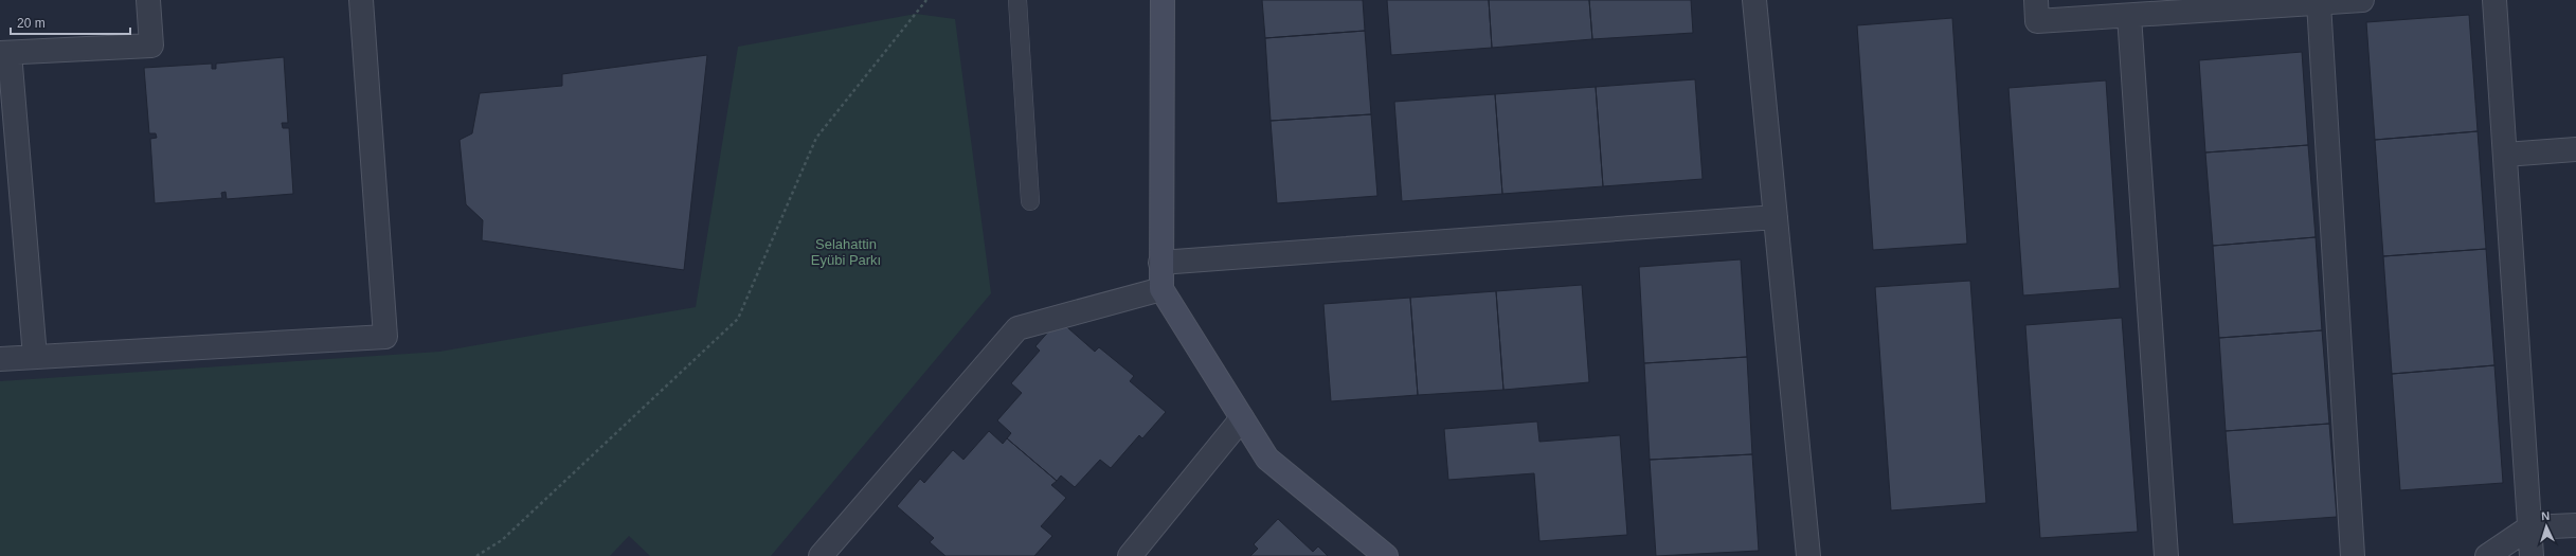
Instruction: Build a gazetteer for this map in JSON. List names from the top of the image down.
{
  "parks": ["Selahattin Eyübi Parkı"],
  "scale_bar": "20 m",
  "north": "top"
}
